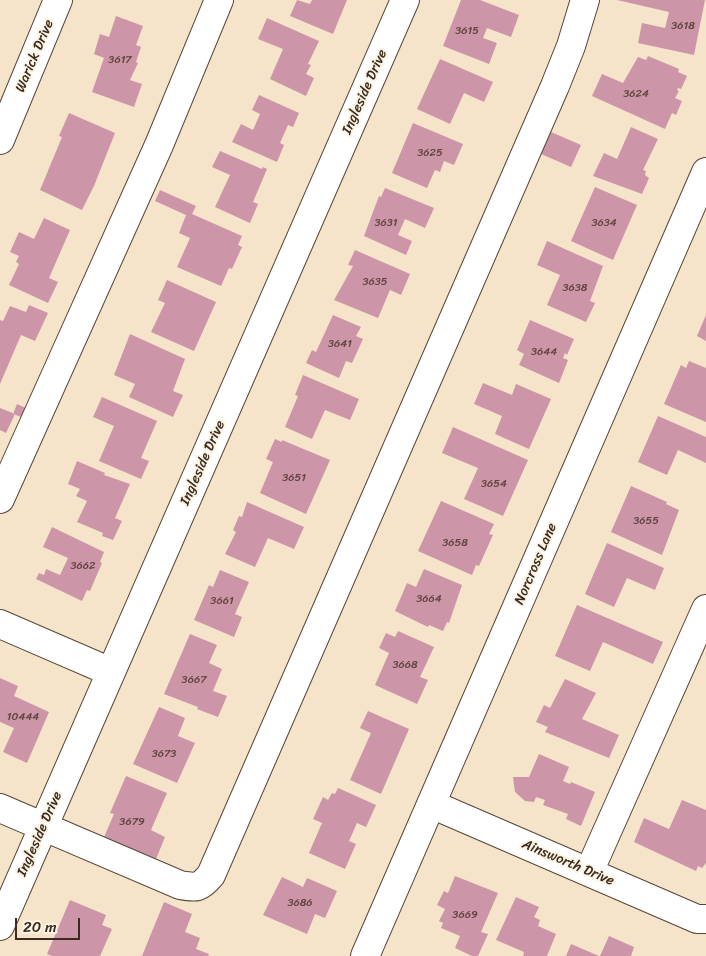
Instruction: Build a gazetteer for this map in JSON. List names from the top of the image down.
{
  "streets": {
    "street": [
      "Warick Drive",
      "Ingleside Drive",
      "Norcross Lane",
      "Ainsworth Drive"
    ]
  },
  "crossings": [
    ["Norcross Lane", "Ainsworth Drive"]
  ],
  "house_numbers": [
    "3618",
    "3615",
    "3617",
    "3624",
    "3625",
    "3631",
    "3634",
    "3635",
    "3638",
    "3641",
    "3644",
    "3651",
    "3654",
    "3655",
    "3658",
    "3662",
    "3664",
    "3661",
    "3668",
    "3667",
    "10444",
    "3673",
    "3679",
    "3686",
    "3669"
  ],
  "scale_bar": "20 m"
}
